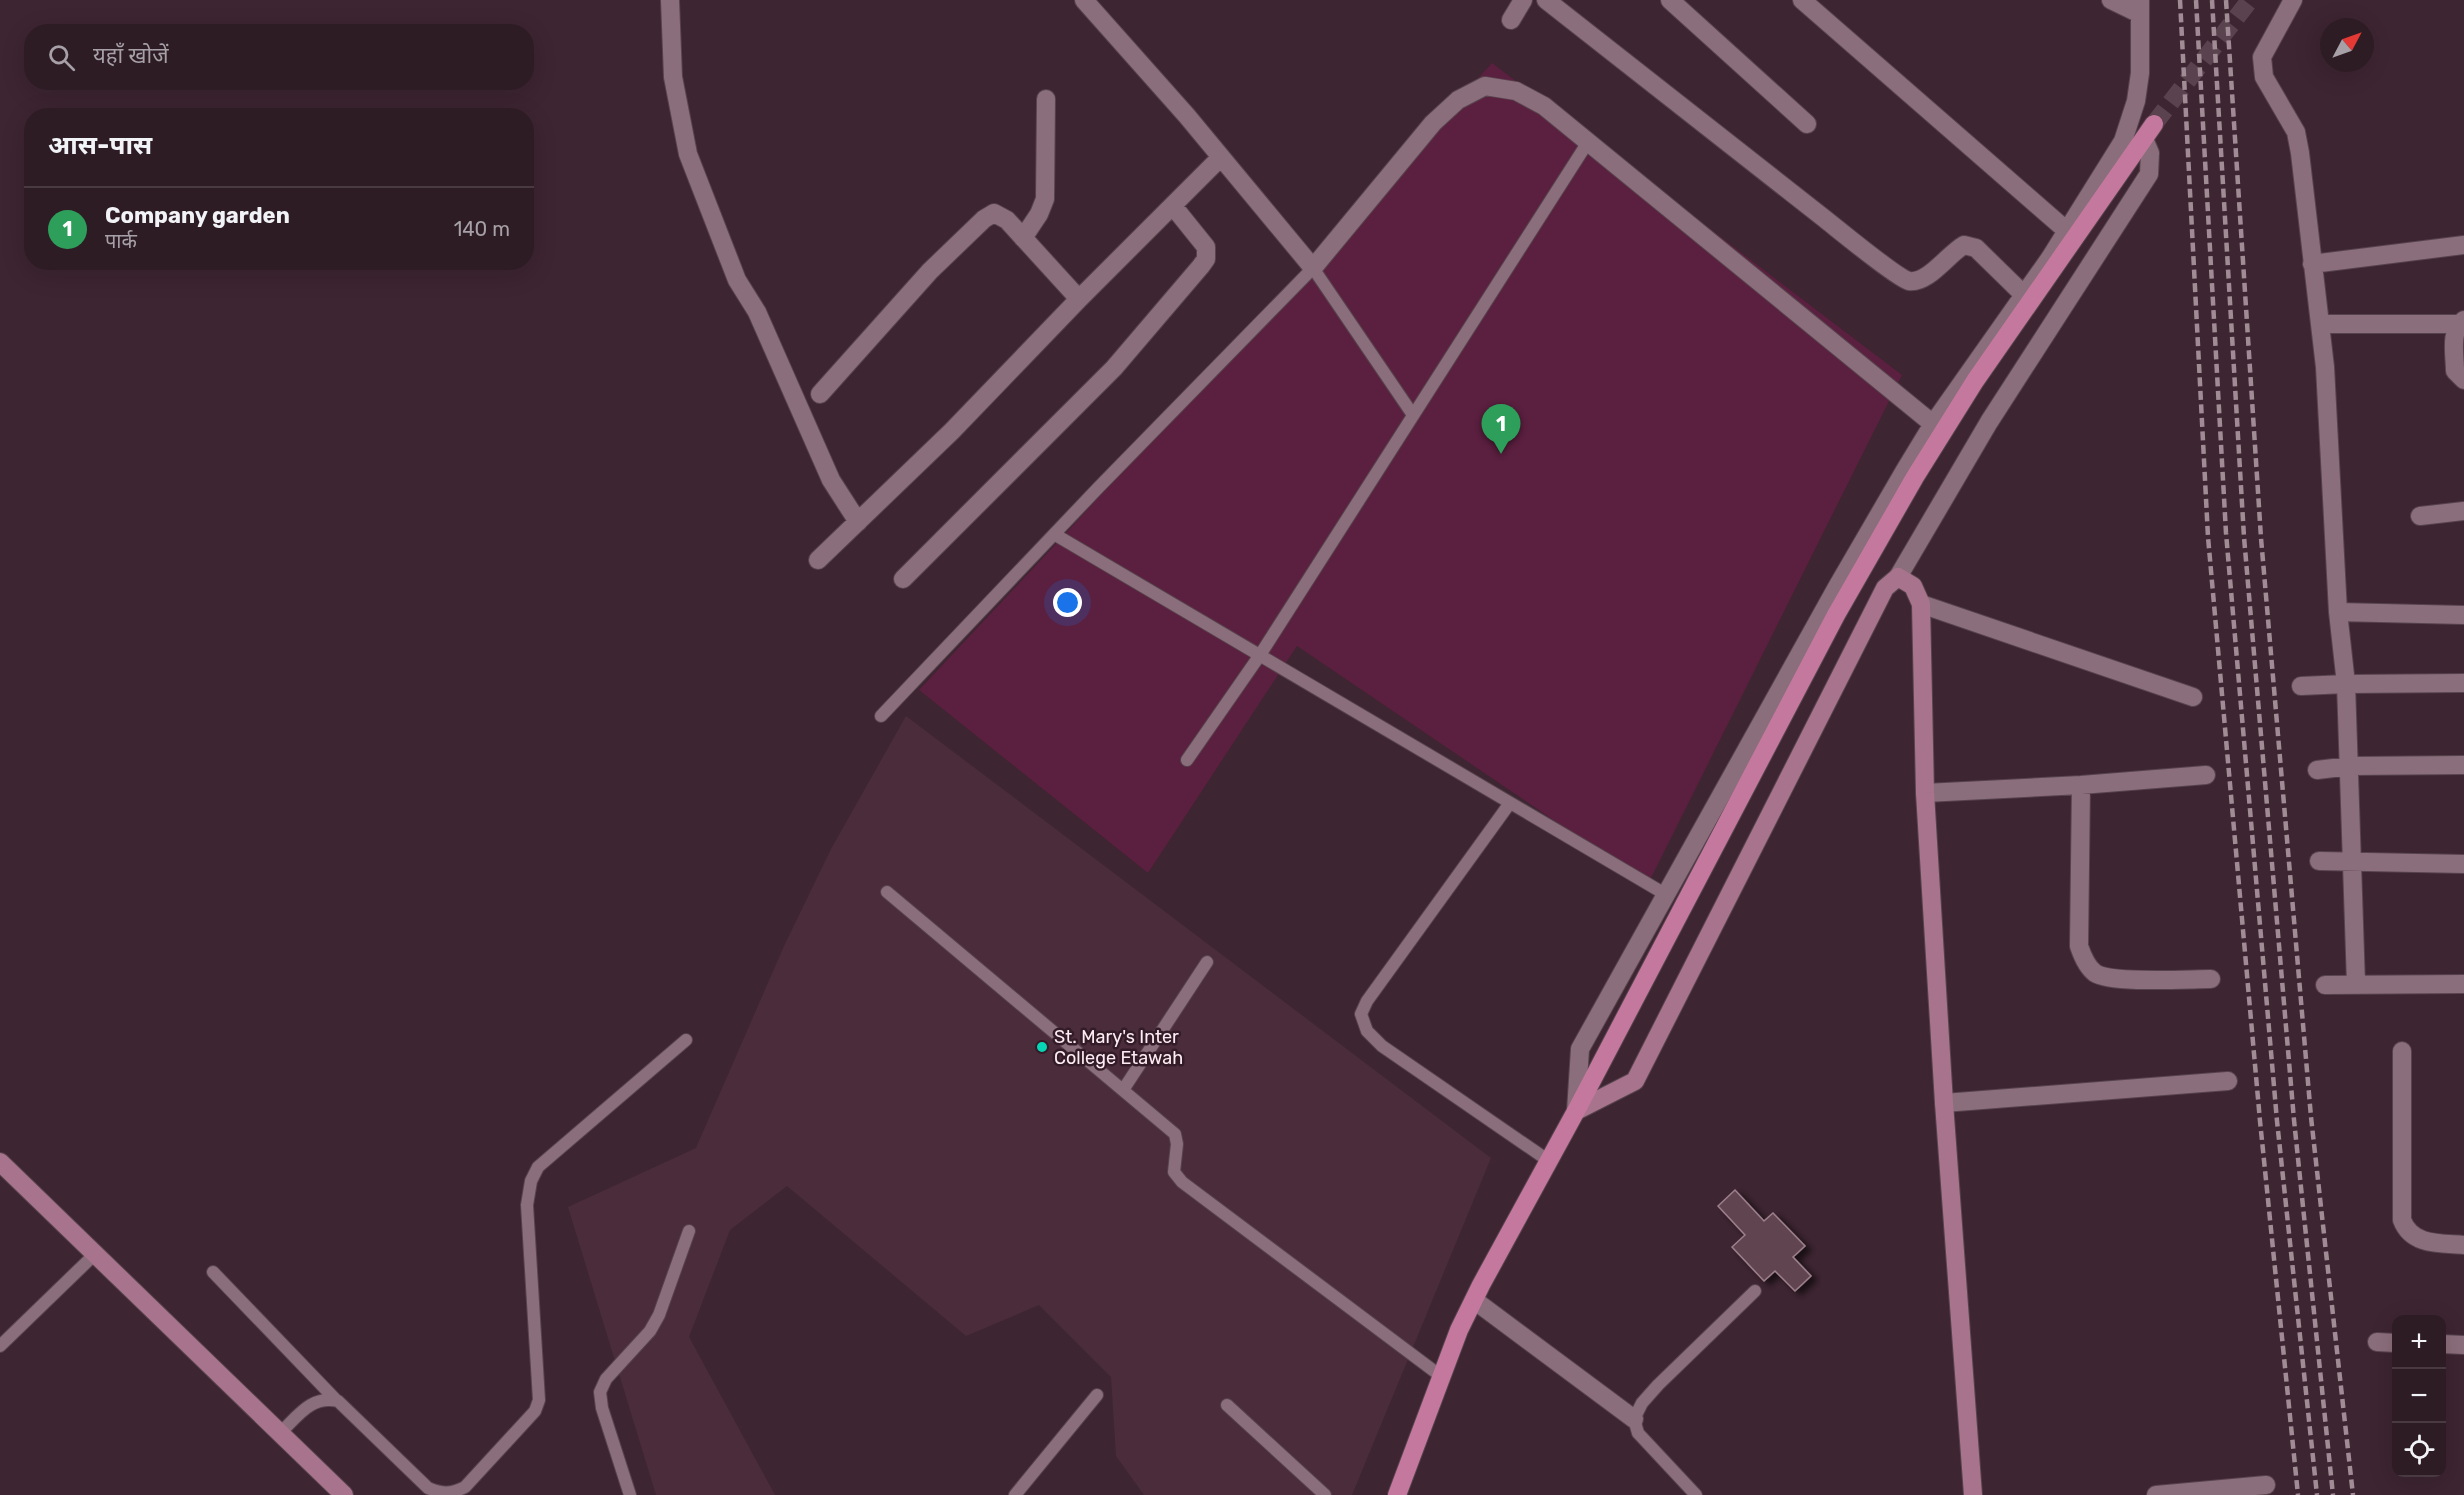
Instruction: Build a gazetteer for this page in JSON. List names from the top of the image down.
{
  "places": ["St. Mary's Inter College Etawah"],
  "north": "top right",
  "page": {
    "search": "यहाँ खोजें",
    "heading": "आस-पास",
    "list": [
      {
        "mark": "1",
        "name": "Company garden",
        "note": "पार्क",
        "value": "140 m"
      }
    ],
    "pins": "1",
    "map_buttons": ["+", "−"]
  }
}
